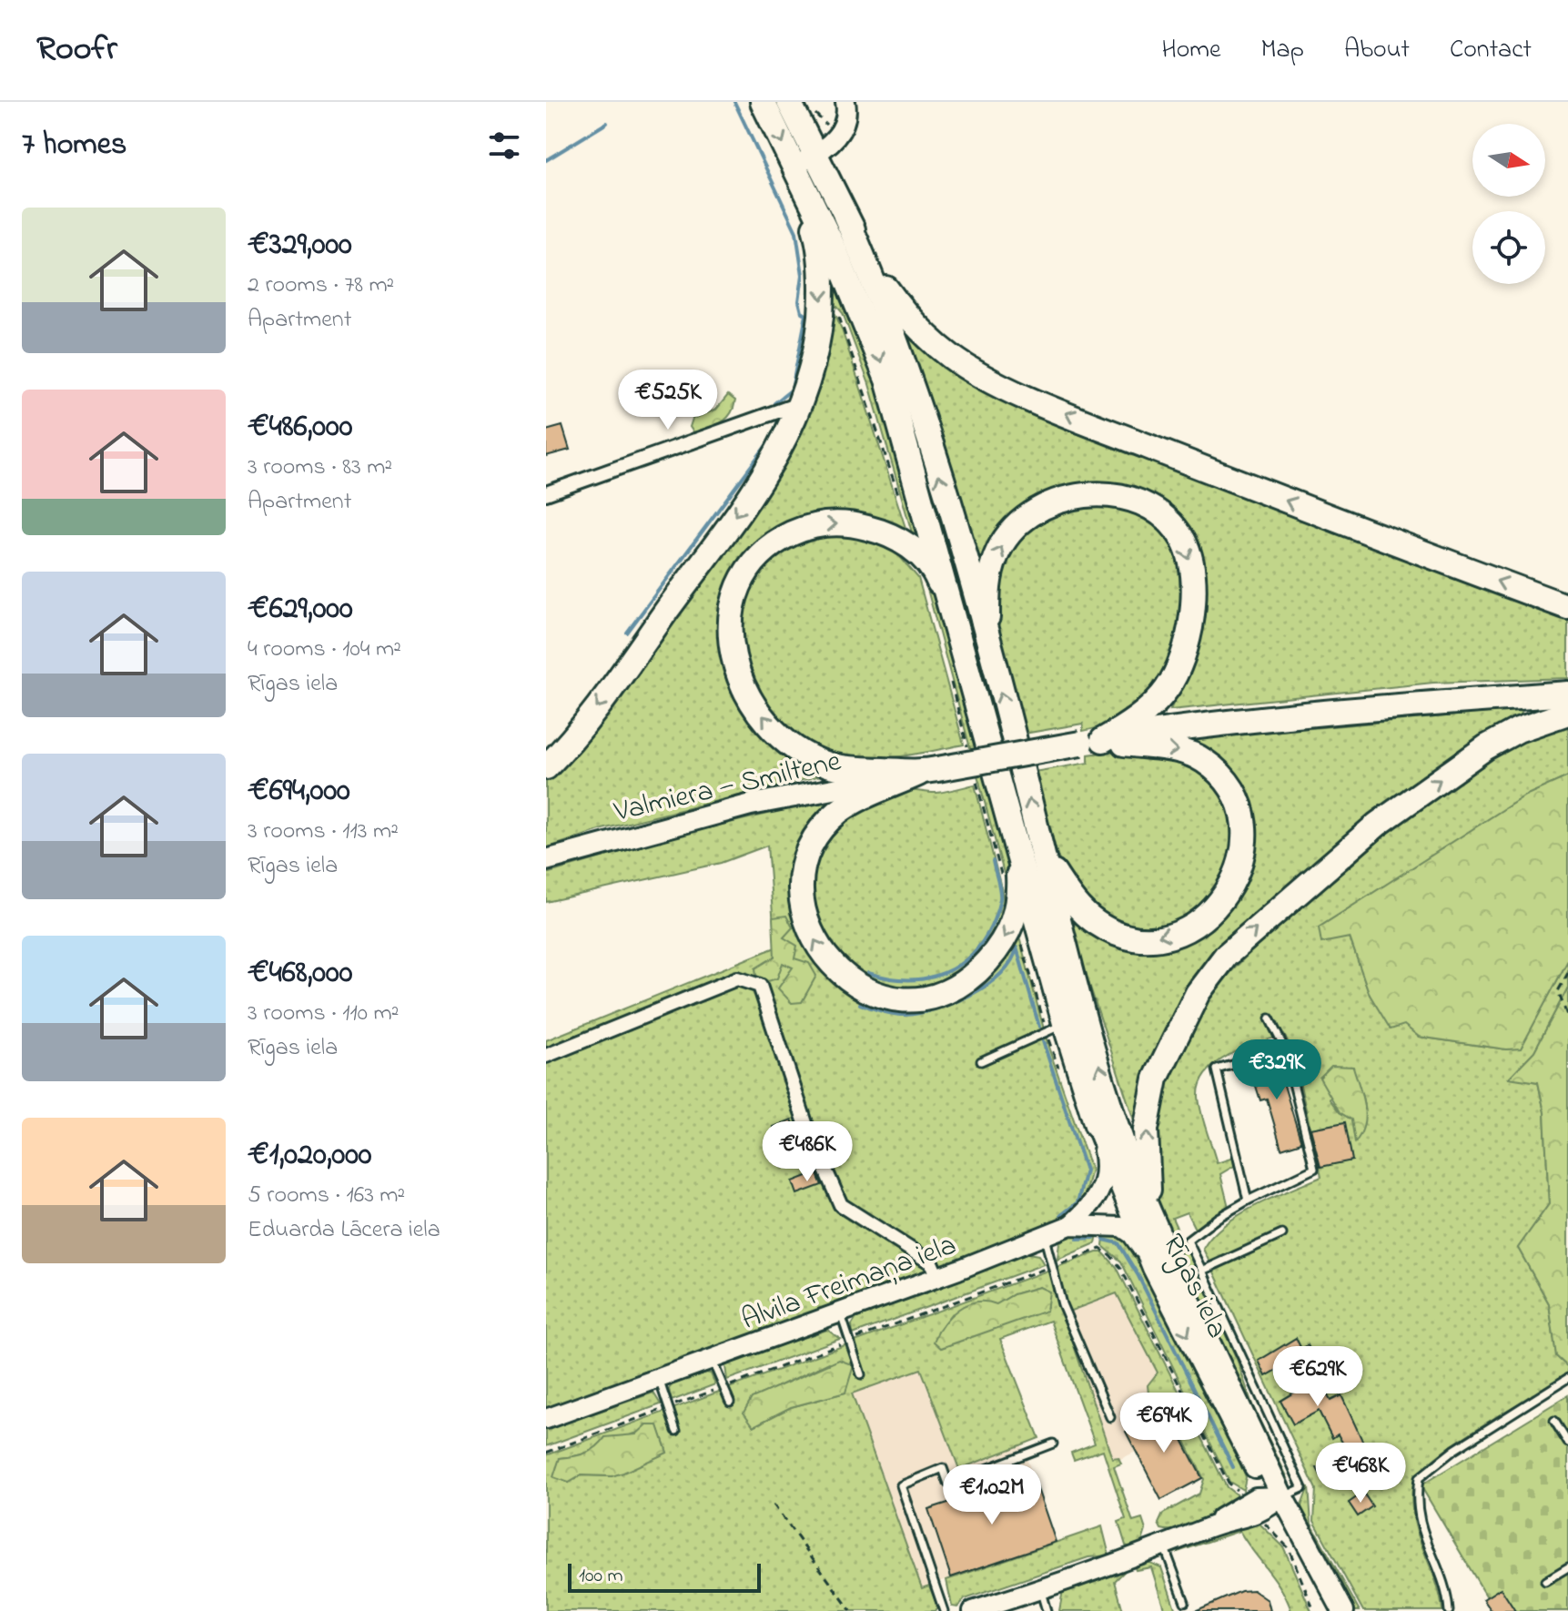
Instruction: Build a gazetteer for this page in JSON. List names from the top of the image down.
{
  "streets": {
    "main road": ["Valmiera — Smiltene", "Rīgas iela"],
    "street": ["Alvila Freimaņa iela"]
  },
  "crossings": [
    ["Alvila Freimaņa iela", "Rīgas iela"]
  ],
  "scale_bar": "100 m",
  "north": "right",
  "page": {
    "header": "Roofr",
    "nav": [
      "Home",
      "Map",
      "About",
      "Contact"
    ],
    "heading": "7 homes",
    "list": [
      {
        "name": "€329,000",
        "note": "2 rooms · 78 m² · Apartment"
      },
      {
        "name": "€486,000",
        "note": "3 rooms · 83 m² · Apartment"
      },
      {
        "name": "€629,000",
        "note": "4 rooms · 104 m² · Rīgas iela"
      },
      {
        "name": "€694,000",
        "note": "3 rooms · 113 m² · Rīgas iela"
      },
      {
        "name": "€468,000",
        "note": "3 rooms · 110 m² · Rīgas iela"
      },
      {
        "name": "€1,020,000",
        "note": "5 rooms · 163 m² · Eduarda Lācera iela"
      }
    ],
    "price": [
      "€525K",
      "€329K",
      "€486K",
      "€629K",
      "€694K",
      "€468K",
      "€1.02M"
    ],
    "scale": "100 m"
  }
}
